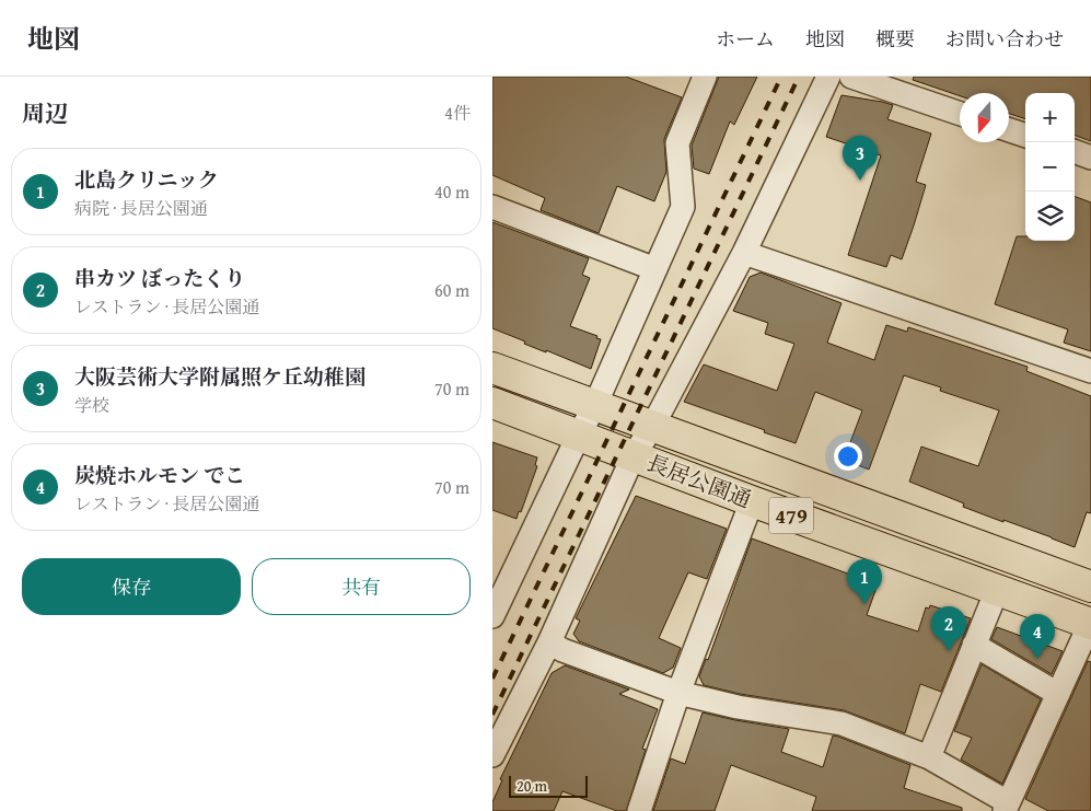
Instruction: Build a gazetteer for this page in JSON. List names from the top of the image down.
{
  "streets": {
    "highway": ["長居公園通", "479"]
  },
  "scale_bar": "20 m",
  "north": "bottom",
  "page": {
    "header": "地図",
    "nav": [
      "ホーム",
      "地図",
      "概要",
      "お問い合わせ"
    ],
    "heading": ["周辺", "4件"],
    "map_buttons": ["+", "−"],
    "pins": [
      "3",
      "1",
      "2",
      "4"
    ],
    "list": [
      {
        "mark": "1",
        "name": "北島クリニック",
        "note": "病院 · 長居公園通",
        "value": "40 m"
      },
      {
        "mark": "2",
        "name": "串カツ ぼったくり",
        "note": "レストラン · 長居公園通",
        "value": "60 m"
      },
      {
        "mark": "3",
        "name": "大阪芸術大学附属照ケ丘幼稚園",
        "note": "学校",
        "value": "70 m"
      },
      {
        "mark": "4",
        "name": "炭焼ホルモン でこ",
        "note": "レストラン · 長居公園通",
        "value": "70 m"
      }
    ],
    "buttons": ["保存", "共有"],
    "scale": "20 m"
  }
}
